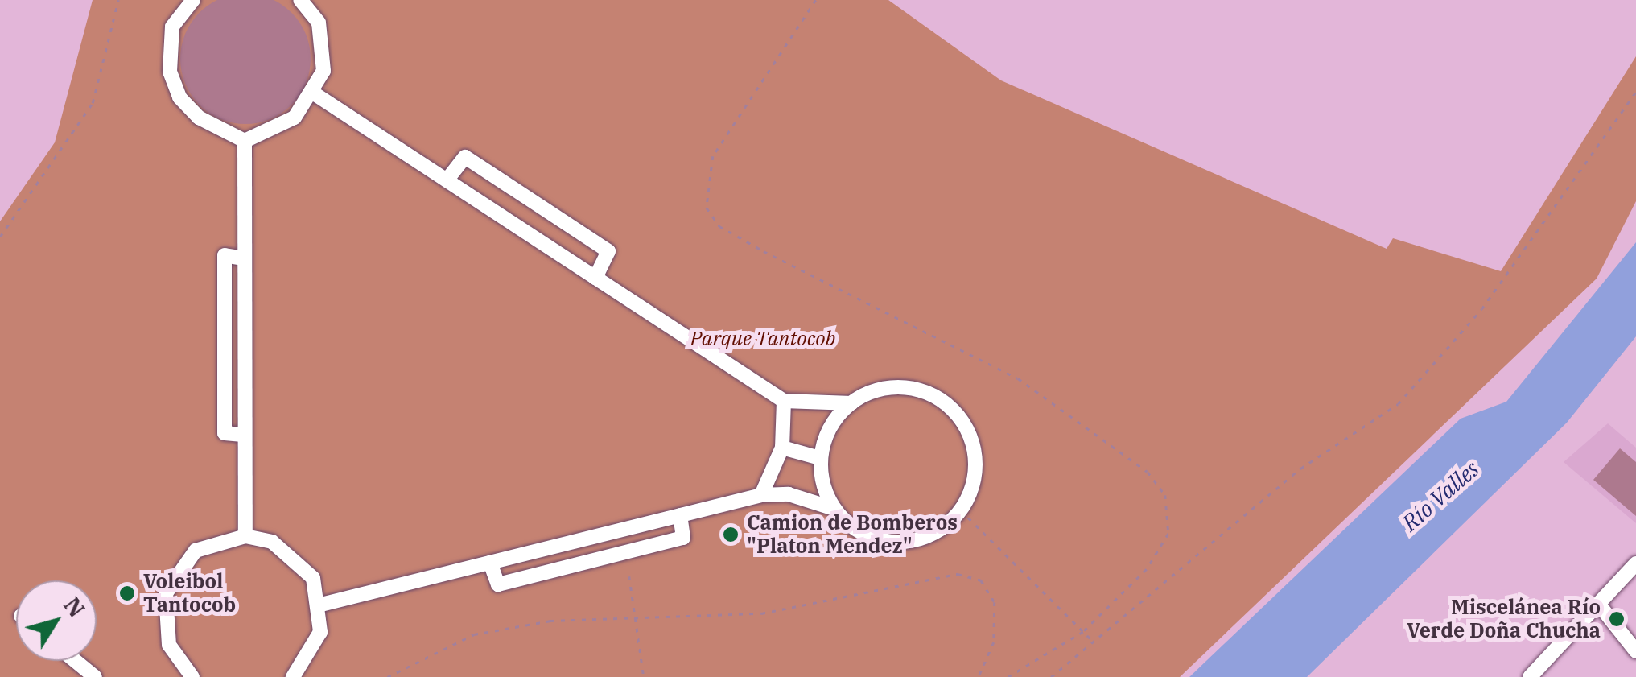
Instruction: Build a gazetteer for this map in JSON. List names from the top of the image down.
{
  "water": ["Río Valles"],
  "parks": ["Parque Tantocob"],
  "places": ["Camion de Bomberos \"Platon Mendez\"", "Voleibol Tantocob", "Miscelánea Río Verde Doña Chucha"],
  "north": "top right"
}
